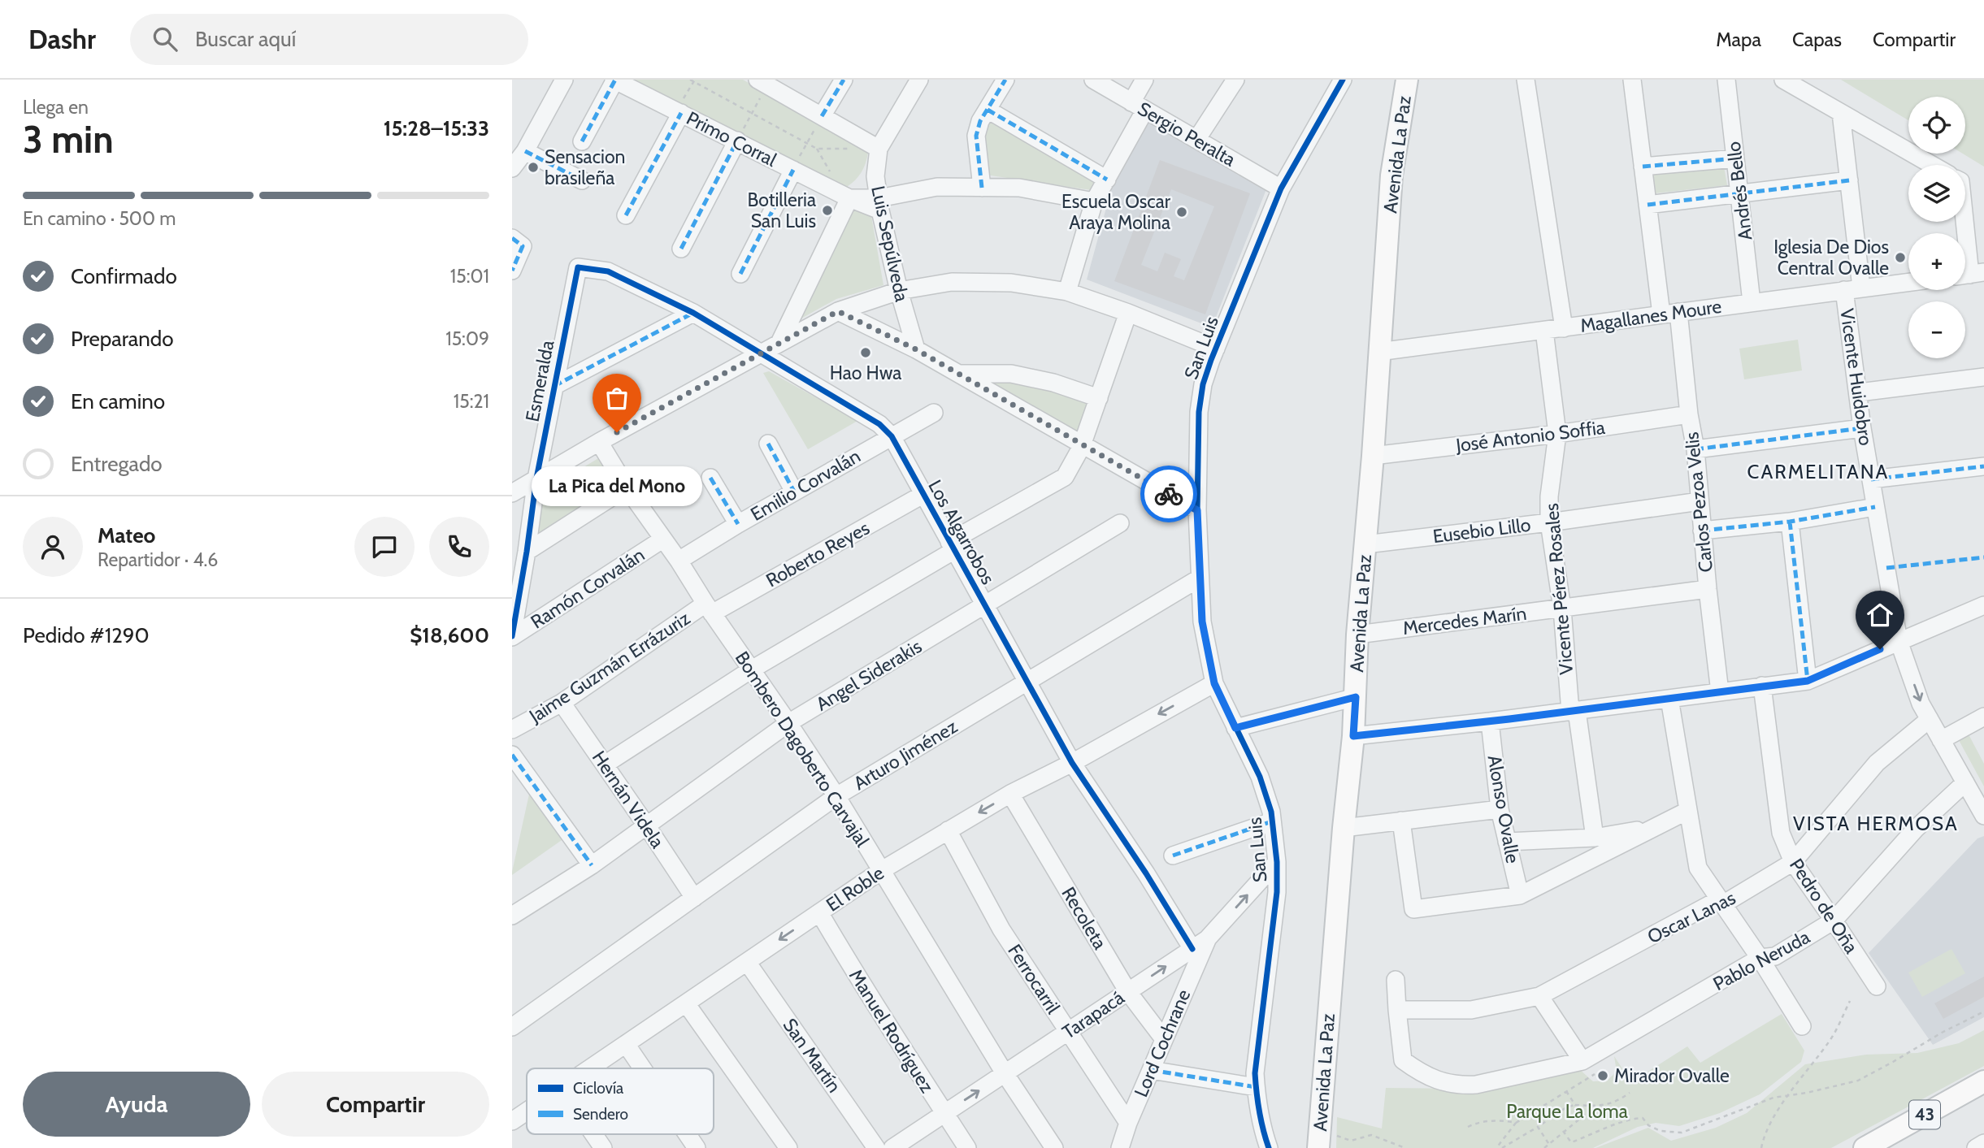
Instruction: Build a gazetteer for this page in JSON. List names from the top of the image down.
{
  "streets": {
    "main road": ["Avenida La Paz", "43"],
    "street": [
      "Sergio Peralta",
      "Primo Corral",
      "Andrés Bello",
      "Luis Sepúlveda",
      "Magallanes Moure",
      "San Luis",
      "Vicente Huidobro",
      "Esmeralda",
      "José Antonio Soffia",
      "Emilio Corvalán",
      "Carlos Pezoa Velis",
      "Eusebio Lillo",
      "Los Algarrobos",
      "Roberto Reyes",
      "Ramón Corvalán",
      "Vicente Pérez Rosales",
      "Mercedes Marín",
      "Jaime Guzmán Errázuriz",
      "Angel Siderakis",
      "Bombero Dagoberto Carvajal",
      "Arturo Jiménez",
      "Hernán Videla",
      "Alonso Ovalle",
      "El Roble",
      "Pedro de Oña",
      "Oscar Lanas",
      "Recoleta",
      "Pablo Neruda",
      "Ferrocarril",
      "Tarapacá",
      "Manuel Rodríguez",
      "Lord Cochrane",
      "San Martín"
    ]
  },
  "crossings": [
    ["Sergio Peralta", "San Luis"],
    ["Primo Corral", "Luis Sepúlveda"],
    ["Avenida La Paz", "Magallanes Moure"],
    ["Avenida La Paz", "José Antonio Soffia"],
    ["Avenida La Paz", "Eusebio Lillo"],
    ["Avenida La Paz", "Mercedes Marín"],
    ["Andrés Bello", "Magallanes Moure"],
    ["Magallanes Moure", "Vicente Huidobro"],
    ["Magallanes Moure", "Carlos Pezoa Velis"],
    ["Magallanes Moure", "Vicente Pérez Rosales"],
    ["San Luis", "Arturo Jiménez"],
    ["San Luis", "El Roble"],
    ["San Luis", "Tarapacá"],
    ["Vicente Huidobro", "Oscar Lanas"],
    ["Vicente Huidobro", "Pablo Neruda"],
    ["Esmeralda", "Los Algarrobos"],
    ["Esmeralda", "Ramón Corvalán"],
    ["José Antonio Soffia", "Carlos Pezoa Velis"],
    ["José Antonio Soffia", "Vicente Pérez Rosales"],
    ["Emilio Corvalán", "Los Algarrobos"],
    ["Emilio Corvalán", "Bombero Dagoberto Carvajal"],
    ["Carlos Pezoa Velis", "Eusebio Lillo"],
    ["Carlos Pezoa Velis", "Mercedes Marín"],
    ["Eusebio Lillo", "Vicente Pérez Rosales"],
    ["Los Algarrobos", "Roberto Reyes"],
    ["Los Algarrobos", "Angel Siderakis"],
    ["Los Algarrobos", "Arturo Jiménez"],
    ["Los Algarrobos", "El Roble"],
    ["Los Algarrobos", "Tarapacá"],
    ["Roberto Reyes", "Jaime Guzmán Errázuriz"],
    ["Roberto Reyes", "Bombero Dagoberto Carvajal"],
    ["Ramón Corvalán", "Bombero Dagoberto Carvajal"],
    ["Vicente Pérez Rosales", "Mercedes Marín"],
    ["Jaime Guzmán Errázuriz", "Bombero Dagoberto Carvajal"],
    ["Jaime Guzmán Errázuriz", "Hernán Videla"],
    ["Angel Siderakis", "Bombero Dagoberto Carvajal"],
    ["Angel Siderakis", "Hernán Videla"],
    ["Bombero Dagoberto Carvajal", "Arturo Jiménez"],
    ["Bombero Dagoberto Carvajal", "El Roble"],
    ["Bombero Dagoberto Carvajal", "Tarapacá"],
    ["Arturo Jiménez", "Hernán Videla"],
    ["El Roble", "Recoleta"],
    ["El Roble", "Ferrocarril"],
    ["El Roble", "Manuel Rodríguez"],
    ["El Roble", "San Martín"],
    ["Pedro de Oña", "Oscar Lanas"],
    ["Pedro de Oña", "Pablo Neruda"],
    ["Oscar Lanas", "Pablo Neruda"],
    ["Recoleta", "Tarapacá"],
    ["Recoleta", "Lord Cochrane"],
    ["Ferrocarril", "Tarapacá"],
    ["Ferrocarril", "Lord Cochrane"],
    ["Tarapacá", "Manuel Rodríguez"],
    ["Tarapacá", "Lord Cochrane"]
  ],
  "one_way": ["Tarapacá"],
  "districts": ["CARMELITANA", "VISTA HERMOSA"],
  "parks": ["Parque La loma"],
  "places": [
    "Sensacion brasileña",
    "Botilleria San Luis",
    "Escuela Oscar Araya Molina",
    "Iglesia De Dios Central Ovalle",
    "Hao Hwa",
    "La Pica del Mono",
    "Mirador Ovalle"
  ],
  "legend": ["Ciclovía", "Sendero"],
  "page": {
    "header": "Dashr",
    "search": "Buscar aquí",
    "nav": ["Mapa", "Capas", "Compartir"],
    "heading": ["3 min", "Llega en", "15:28–15:33"],
    "panel": [
      "Mateo",
      "Repartidor · 4.6",
      "Pedido #1290",
      "$18,600"
    ],
    "map_buttons": ["+", "−"],
    "bar": "En camino · 500 m",
    "list": [
      ["Confirmado", "15:01"],
      ["Preparando", "15:09"],
      ["En camino", "15:21"],
      "Entregado"
    ],
    "bubble": "La Pica del Mono",
    "buttons": ["Ayuda", "Compartir"]
  }
}
